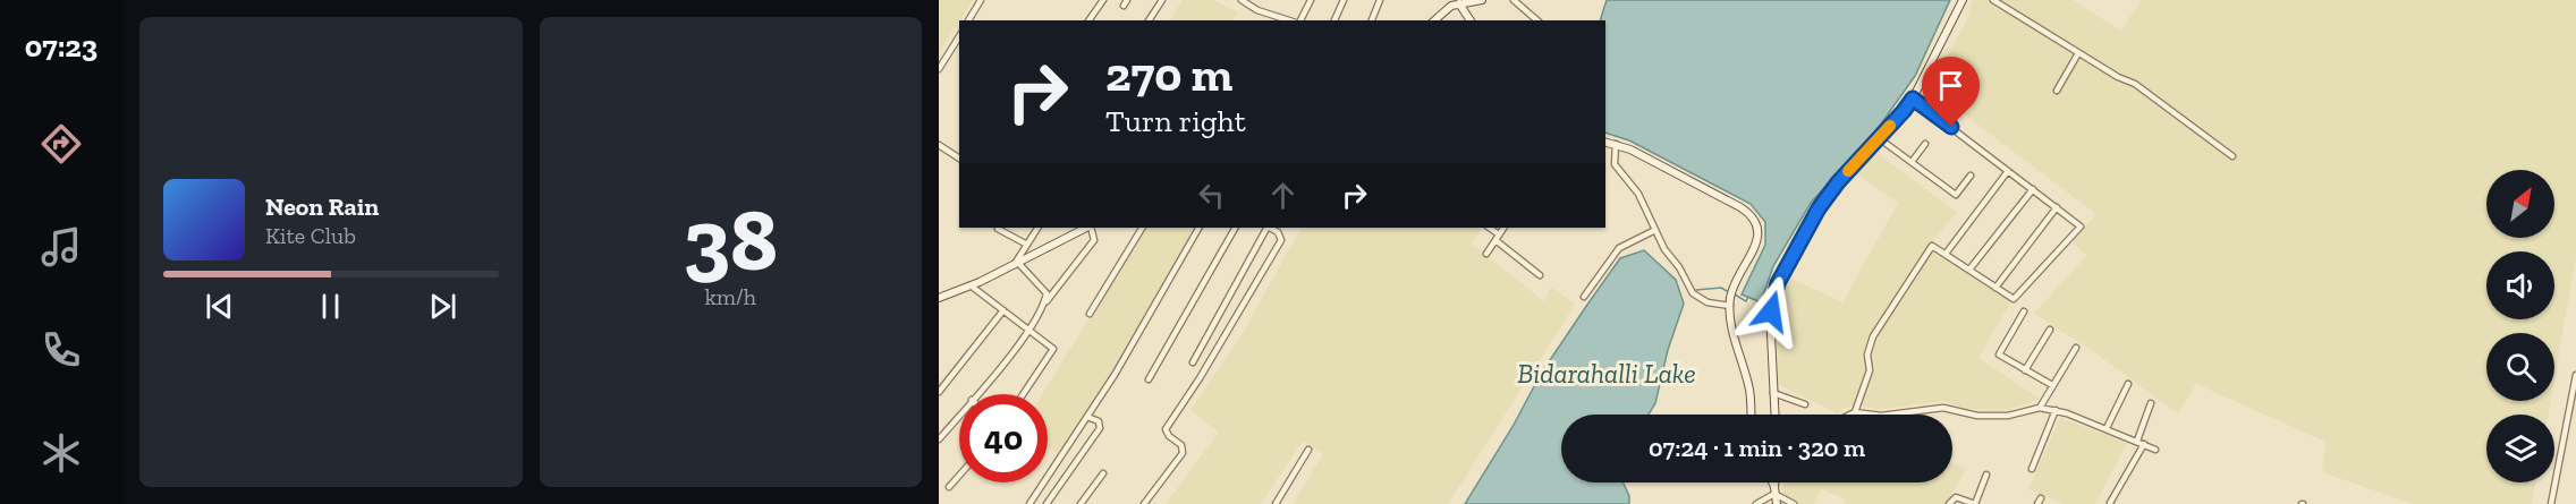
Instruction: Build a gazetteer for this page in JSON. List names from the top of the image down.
{
  "water": ["Bidarahalli Lake"],
  "north": "top right",
  "page": {
    "tabs": "07:23",
    "tile": ["38", "km/h"],
    "turn": ["270 m", "Turn right"],
    "song": ["Neon Rain", "Kite Club"],
    "limit": "40",
    "trip": "07:24 · 1 min · 320 m"
  }
}
